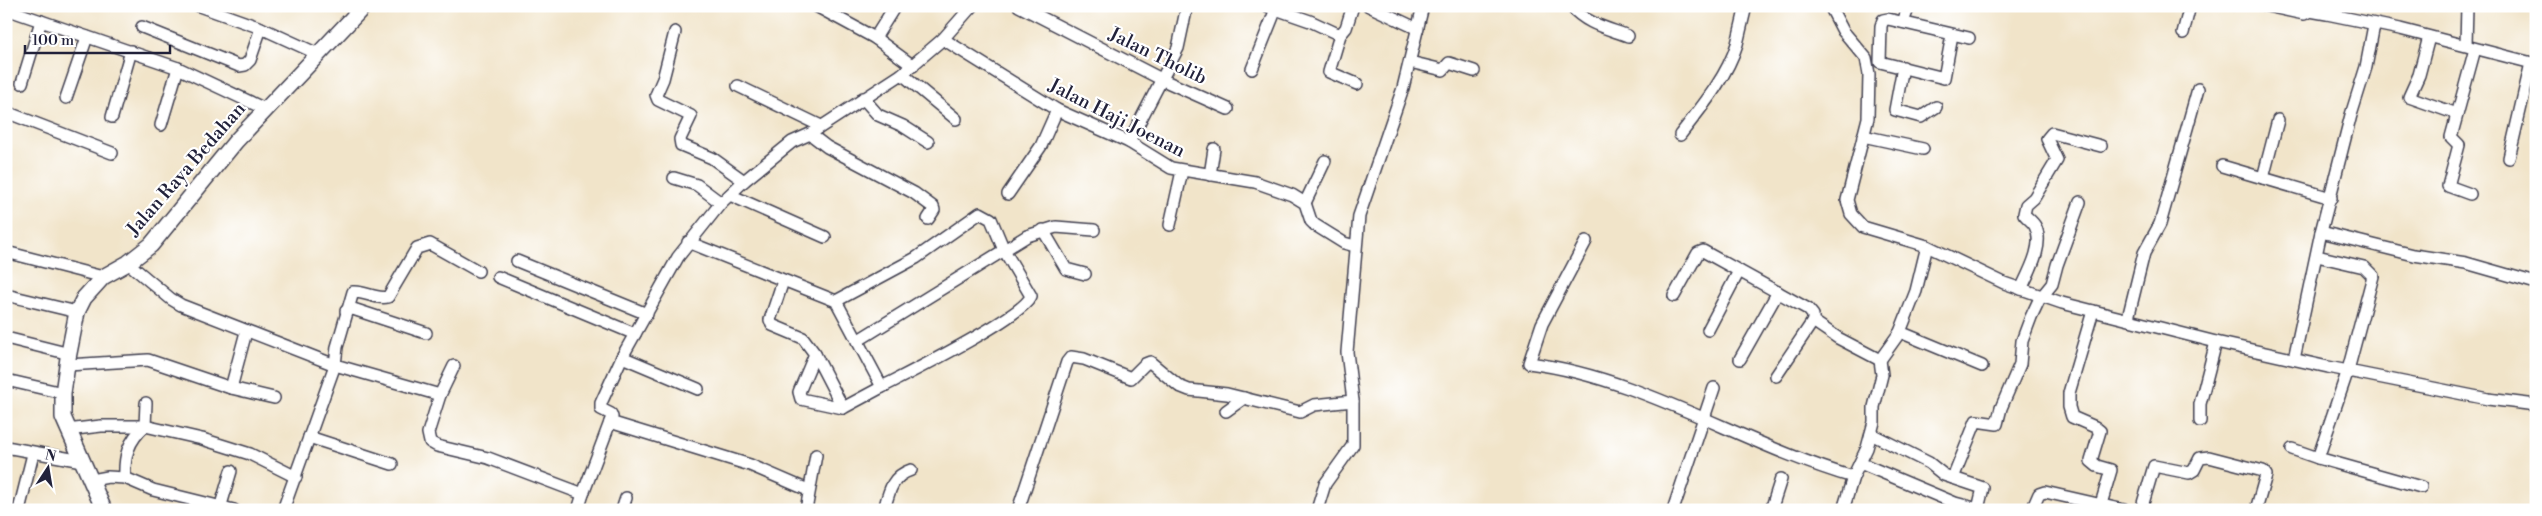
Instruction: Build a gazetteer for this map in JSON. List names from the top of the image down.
{
  "streets": {
    "street": ["Jalan Tholib", "Jalan Haji Joenan", "Jalan Raya Bedahan"]
  },
  "scale_bar": "100 m",
  "north": "top"
}
